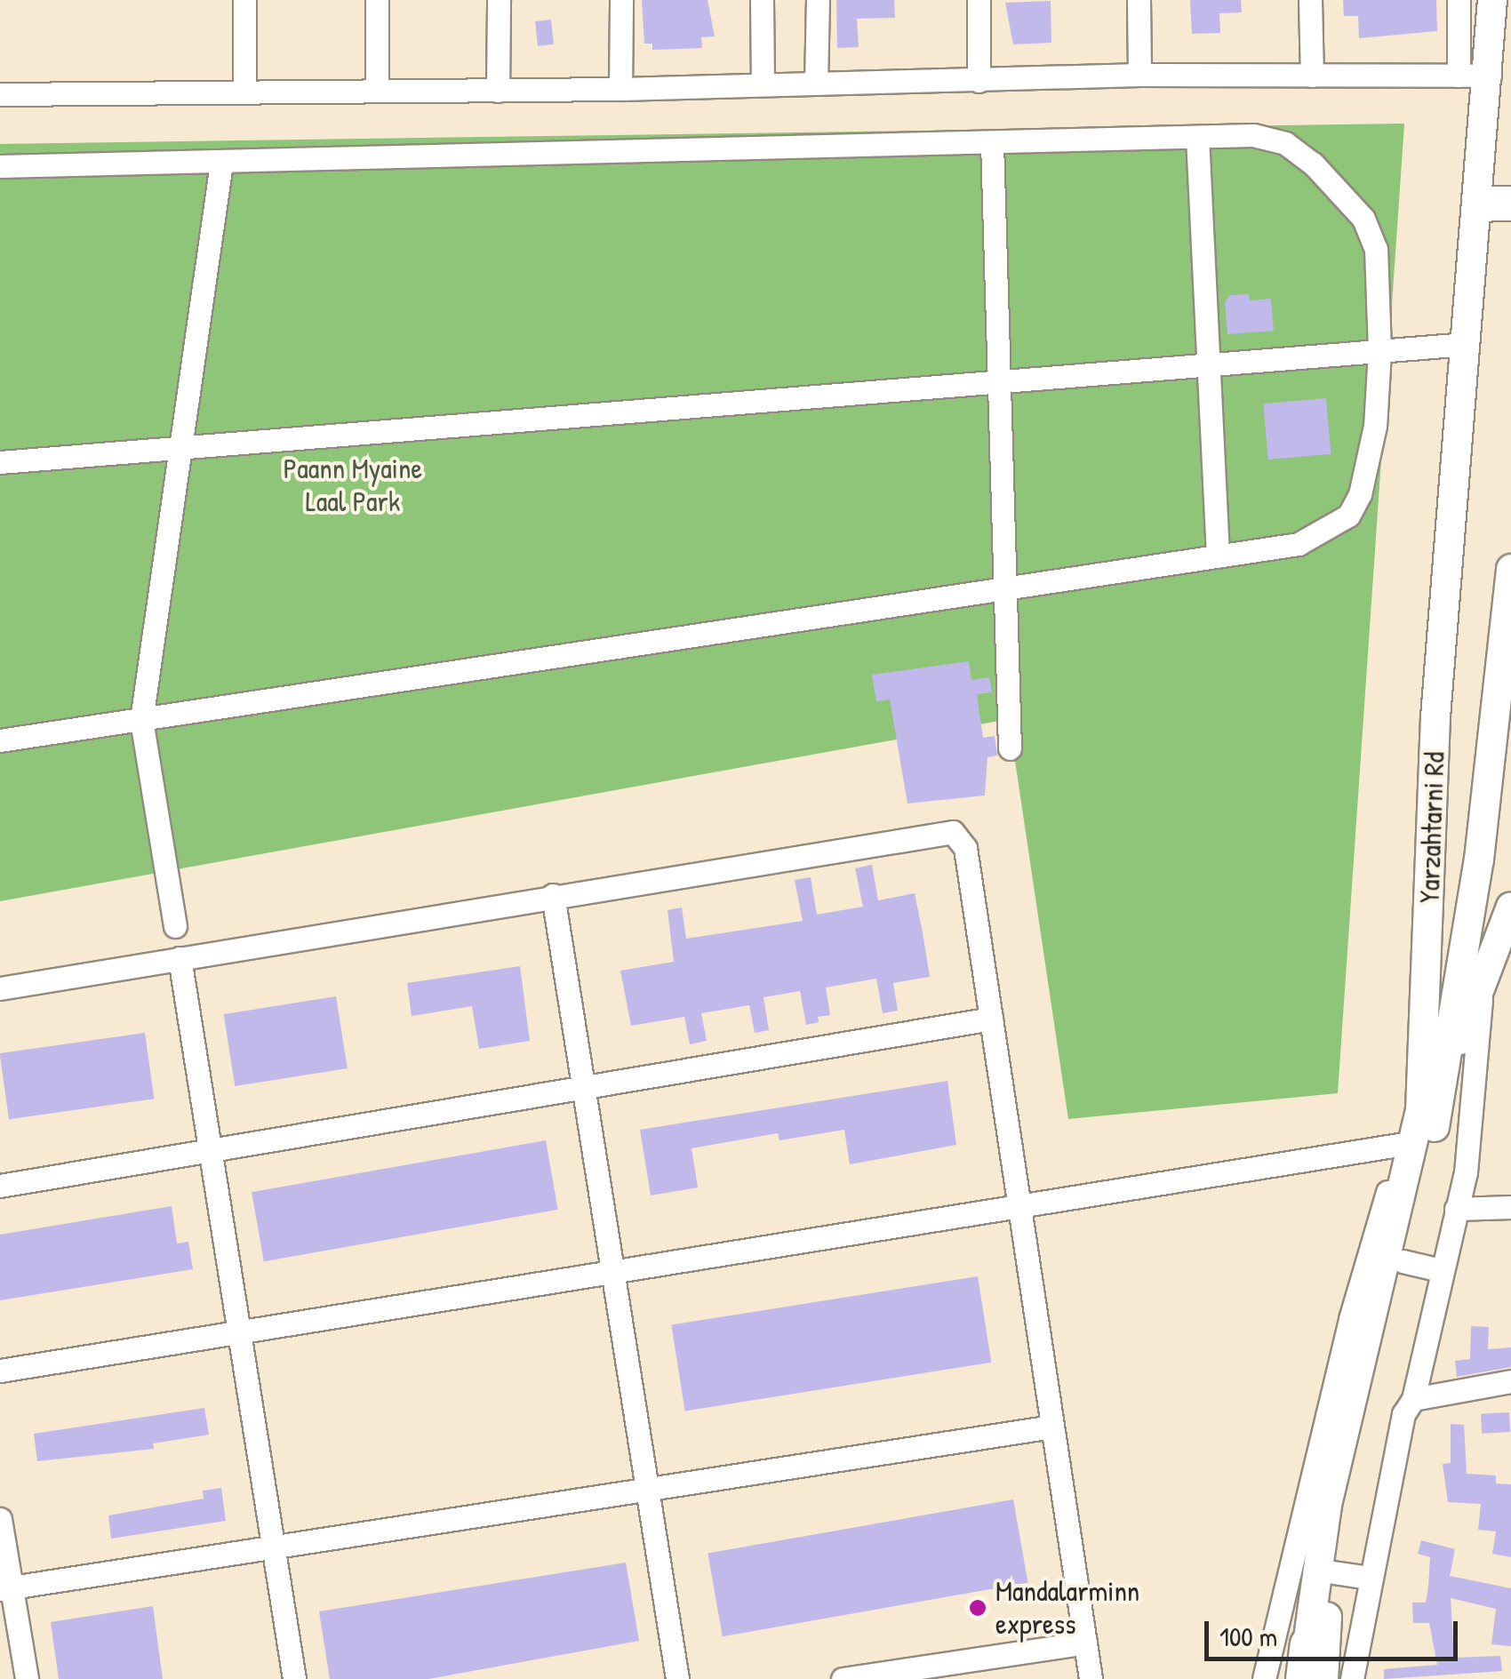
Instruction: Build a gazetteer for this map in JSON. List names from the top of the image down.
{
  "streets": {
    "main road": ["Yarzahtarni Rd"]
  },
  "parks": ["Paann Myaine Laal Park"],
  "places": ["Mandalarminn express"],
  "scale_bar": "100 m"
}
